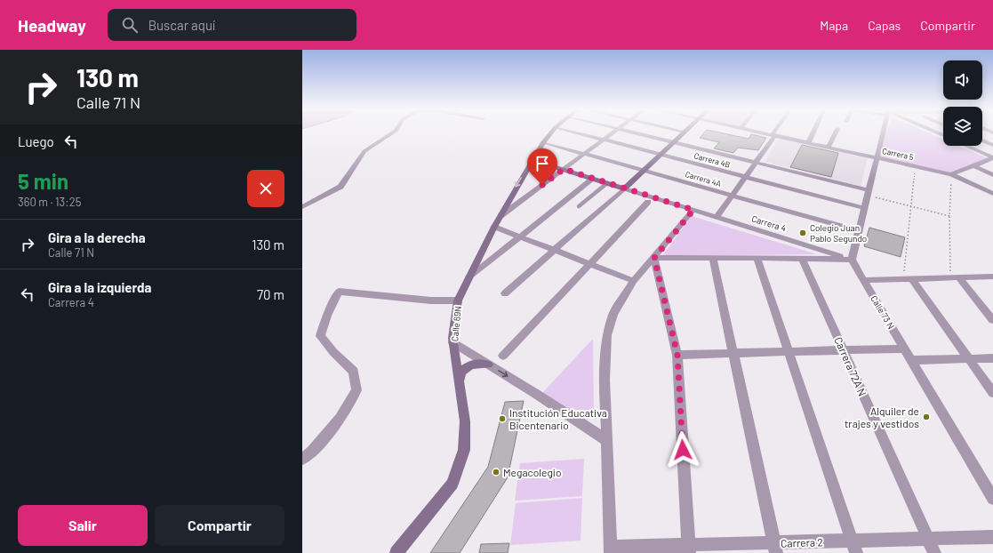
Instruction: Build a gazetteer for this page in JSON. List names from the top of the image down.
{
  "streets": {
    "street": [
      "Carrera 5",
      "Carrera 4B",
      "Carrera 4A",
      "Carrera 4",
      "Calle 73 N",
      "Calle 69N",
      "Carrera 72A N",
      "Carrera 2"
    ]
  },
  "crossings": [
    ["Carrera 4A", "Calle 69N"],
    ["Carrera 4", "Calle 73 N"],
    ["Carrera 4", "Calle 69N"],
    ["Carrera 72A N", "Carrera 2"]
  ],
  "places": [
    "Colegio Juan Pablo Segundo",
    "Alquiler de trajes y vestidos",
    "Institución Educativa Bicentenario",
    "Megacolegio"
  ],
  "page": {
    "header": "Headway",
    "search": "Buscar aquí",
    "nav": ["Mapa", "Capas", "Compartir"],
    "turn": ["130 m", "Calle 71 N"],
    "then": "Luego",
    "heading": ["5 min", "360 m · 13:25"],
    "list": [
      {
        "name": "Gira a la derecha",
        "note": "Calle 71 N",
        "value": "130 m"
      },
      {
        "name": "Gira a la izquierda",
        "note": "Carrera 4",
        "value": "70 m"
      }
    ],
    "buttons": ["Salir", "Compartir"]
  }
}
